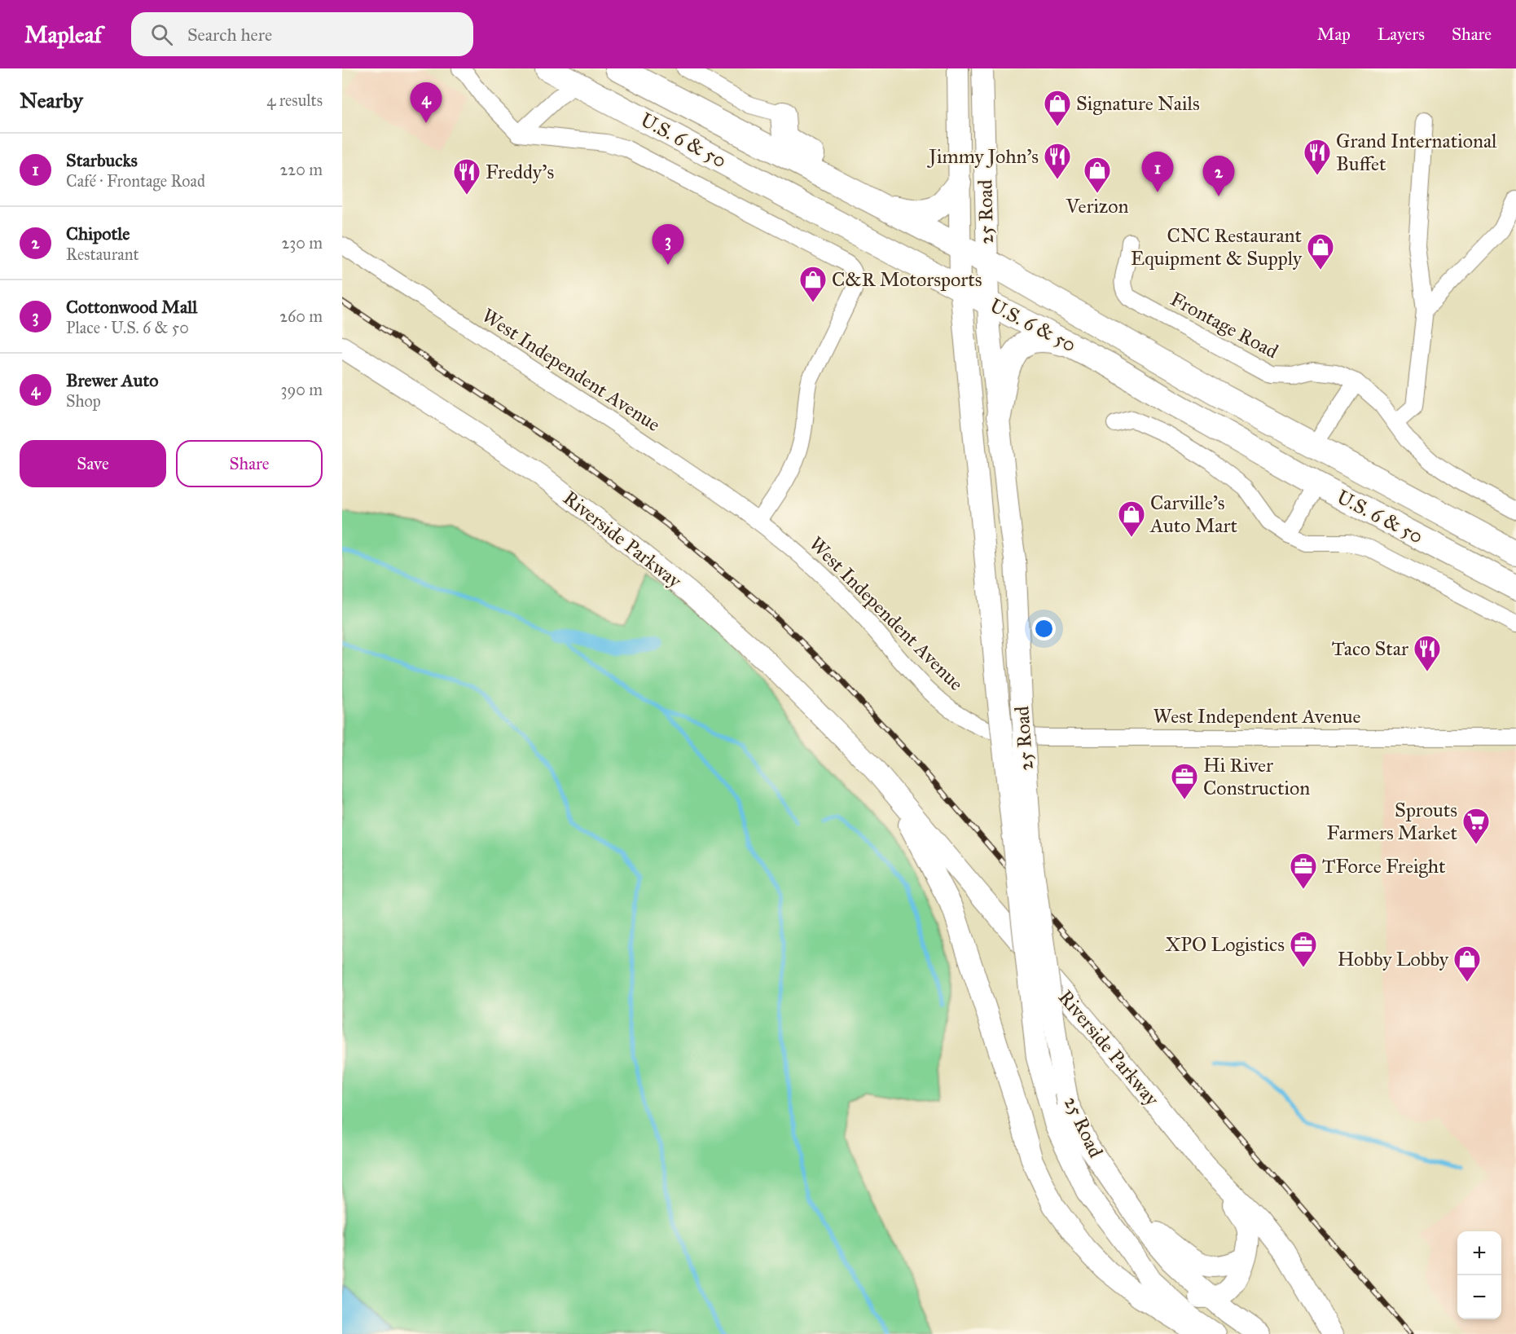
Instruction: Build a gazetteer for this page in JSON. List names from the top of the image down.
{
  "streets": {
    "highway": ["U.S. 6 & 50"],
    "main road": ["25 Road", "Riverside Parkway"],
    "street": ["Frontage Road", "West Independent Avenue"]
  },
  "crossings": [
    ["U.S. 6 & 50", "25 Road"]
  ],
  "places": {
    "shop": [
      "Signature Nails",
      "Verizon",
      "CNC Restaurant Equipment & Supply",
      "C&R Motorsports",
      "Carville's Auto Mart",
      "Hobby Lobby"
    ],
    "restaurant": [
      "Grand International Buffet",
      "Jimmy John's",
      "Freddy's",
      "Taco Star"
    ],
    "office": ["Hi River Construction", "TForce Freight", "XPO Logistics"],
    "supermarket": ["Sprouts Farmers Market"]
  },
  "page": {
    "header": "Mapleaf",
    "search": "Search here",
    "nav": ["Map", "Layers", "Share"],
    "heading": ["Nearby", "4 results"],
    "pins": [
      "4",
      "1",
      "2",
      "3"
    ],
    "list": [
      {
        "mark": "1",
        "name": "Starbucks",
        "note": "Café · Frontage Road",
        "value": "220 m"
      },
      {
        "mark": "2",
        "name": "Chipotle",
        "note": "Restaurant",
        "value": "230 m"
      },
      {
        "mark": "3",
        "name": "Cottonwood Mall",
        "note": "Place · U.S. 6 & 50",
        "value": "260 m"
      },
      {
        "mark": "4",
        "name": "Brewer Auto",
        "note": "Shop",
        "value": "390 m"
      }
    ],
    "buttons": ["Save", "Share"],
    "map_buttons": ["+", "−"]
  }
}
